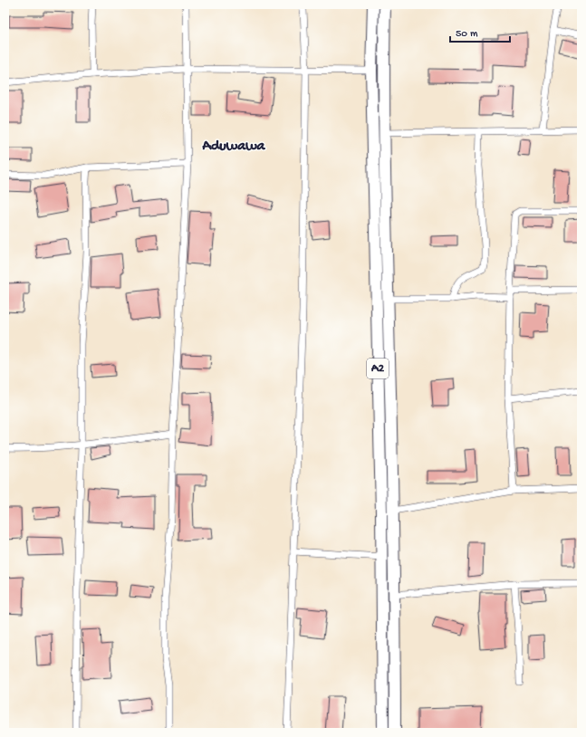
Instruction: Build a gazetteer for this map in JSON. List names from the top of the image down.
{
  "streets": {
    "highway": ["A2"]
  },
  "districts": ["Aduwawa"],
  "scale_bar": "50 m"
}
